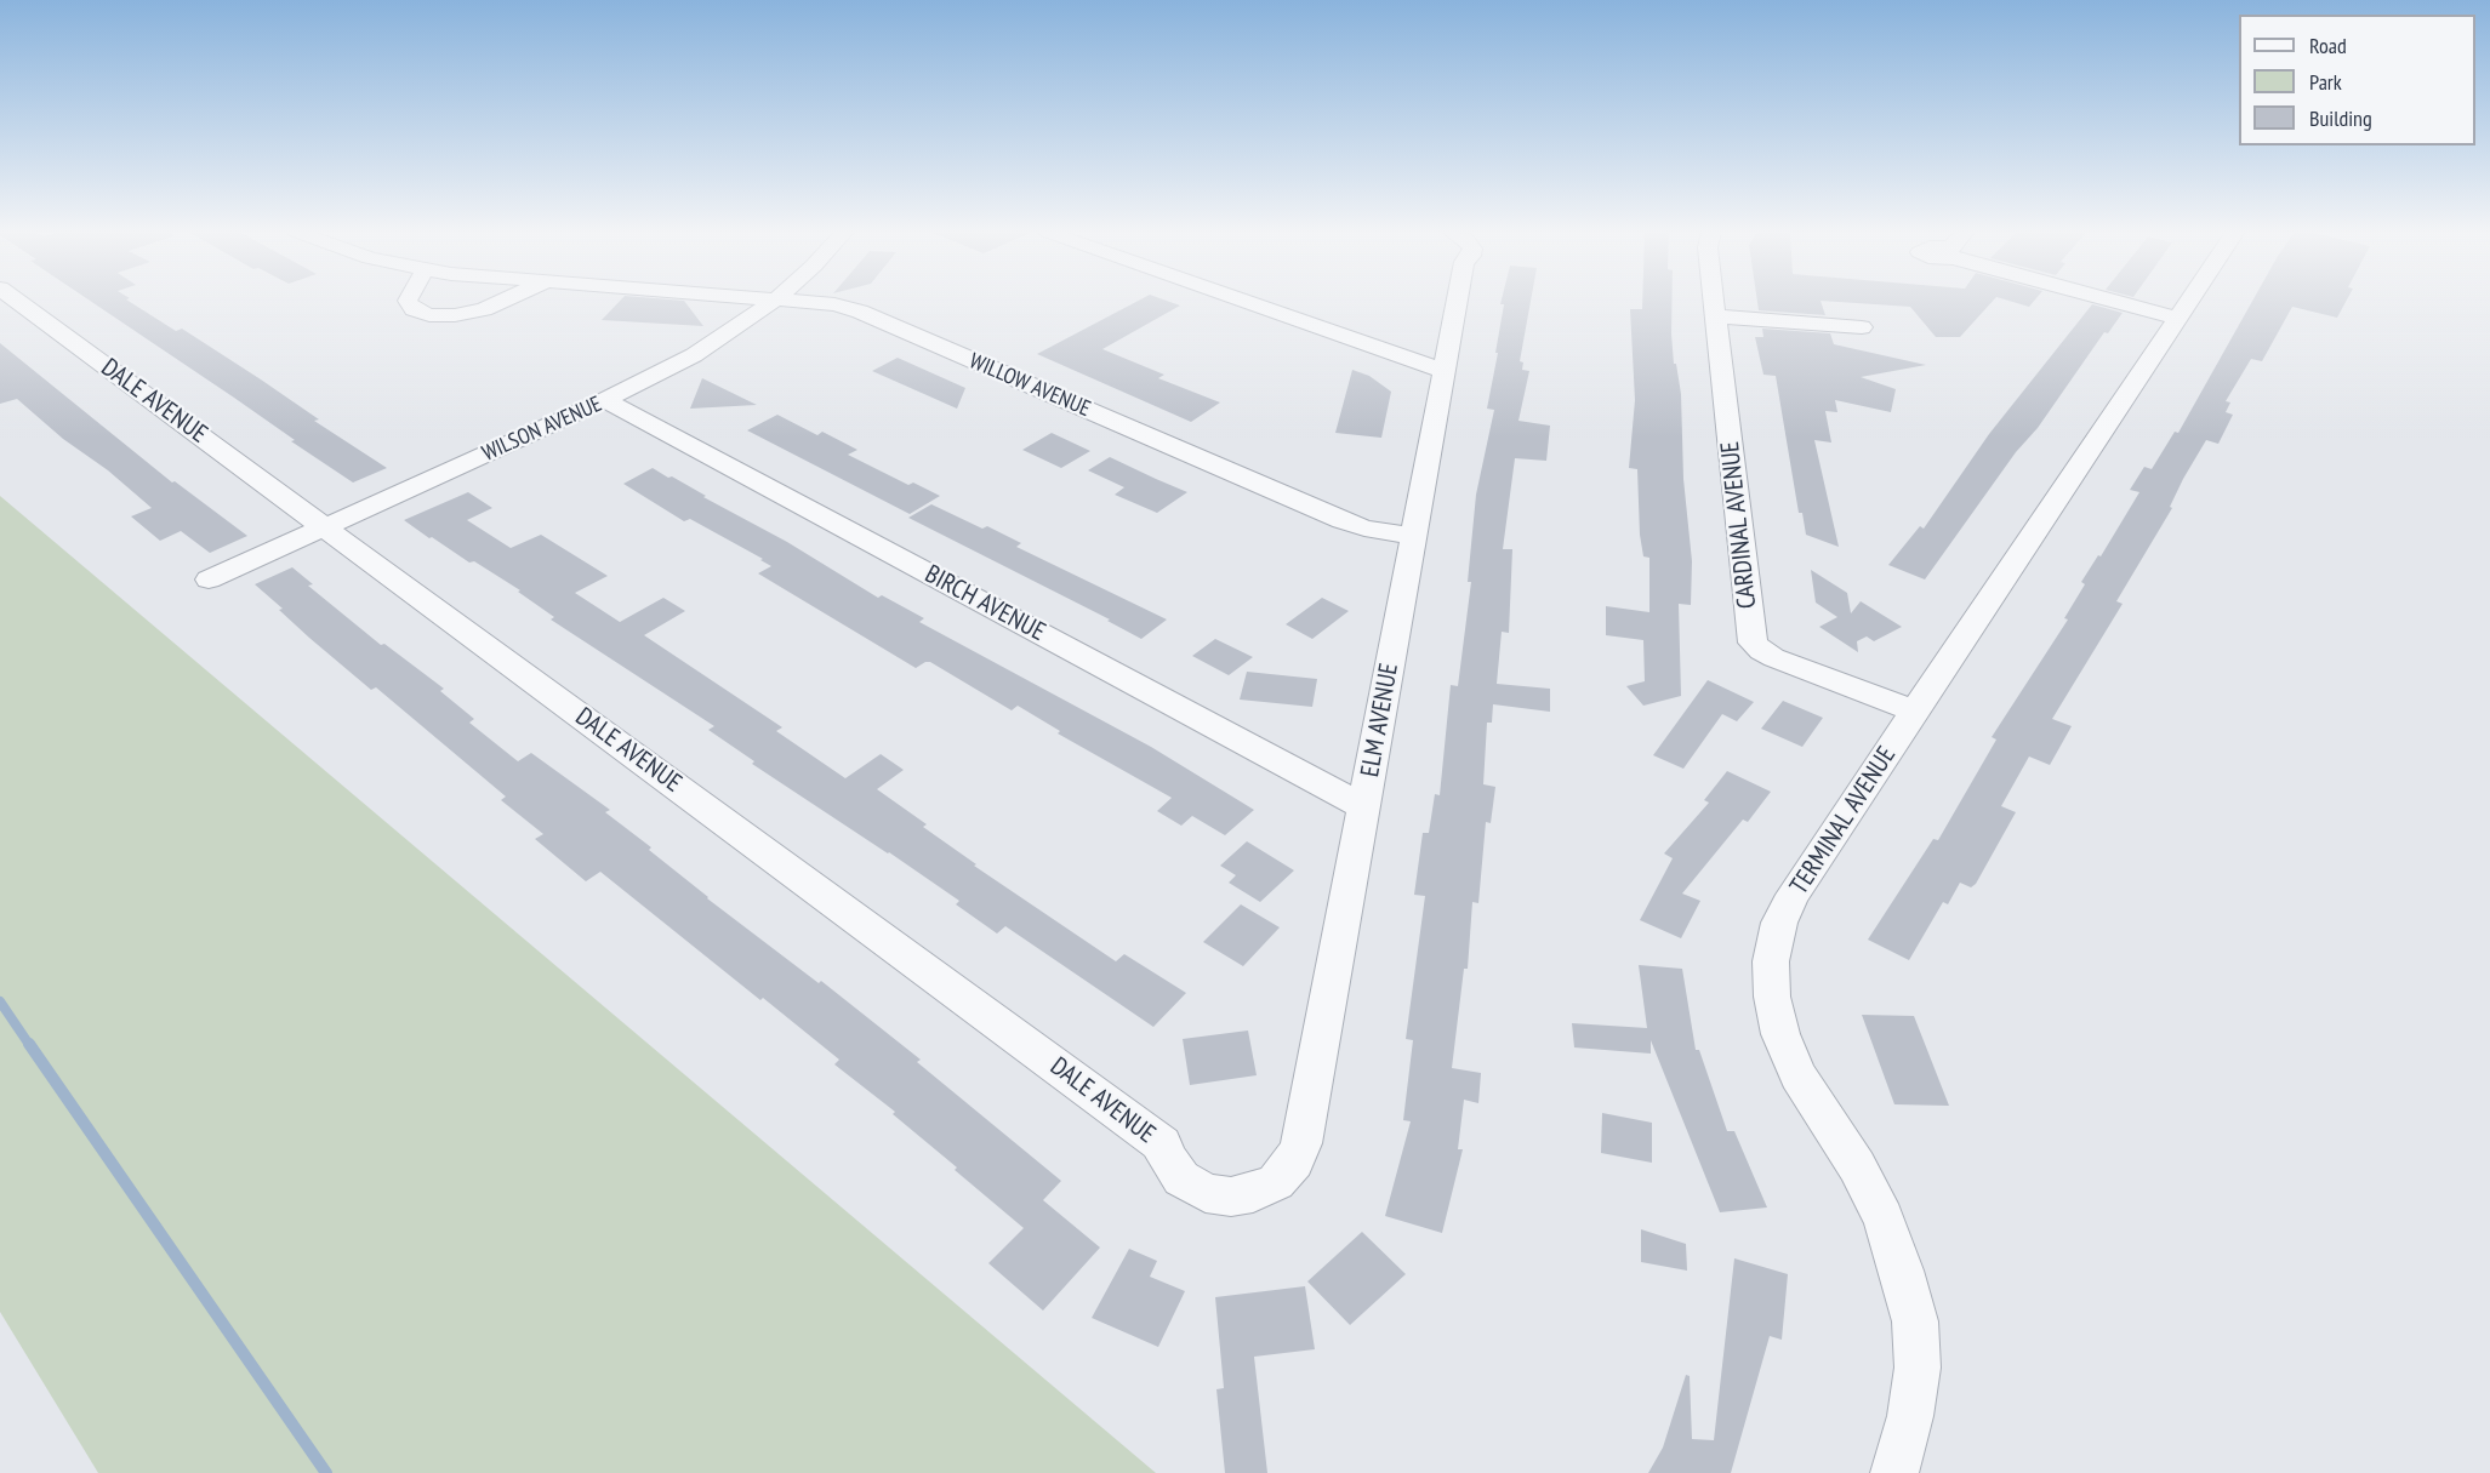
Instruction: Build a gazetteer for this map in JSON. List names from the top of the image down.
{
  "streets": {
    "street": [
      "WILLOW AVENUE",
      "DALE AVENUE",
      "WILSON AVENUE",
      "CARDINAL AVENUE",
      "BIRCH AVENUE",
      "ELM AVENUE",
      "TERMINAL AVENUE"
    ]
  },
  "crossings": [
    ["WILLOW AVENUE", "ELM AVENUE"],
    ["DALE AVENUE", "WILSON AVENUE"],
    ["DALE AVENUE", "ELM AVENUE"],
    ["WILSON AVENUE", "BIRCH AVENUE"],
    ["CARDINAL AVENUE", "TERMINAL AVENUE"],
    ["BIRCH AVENUE", "ELM AVENUE"]
  ],
  "legend": ["Road", "Park", "Building"]
}
